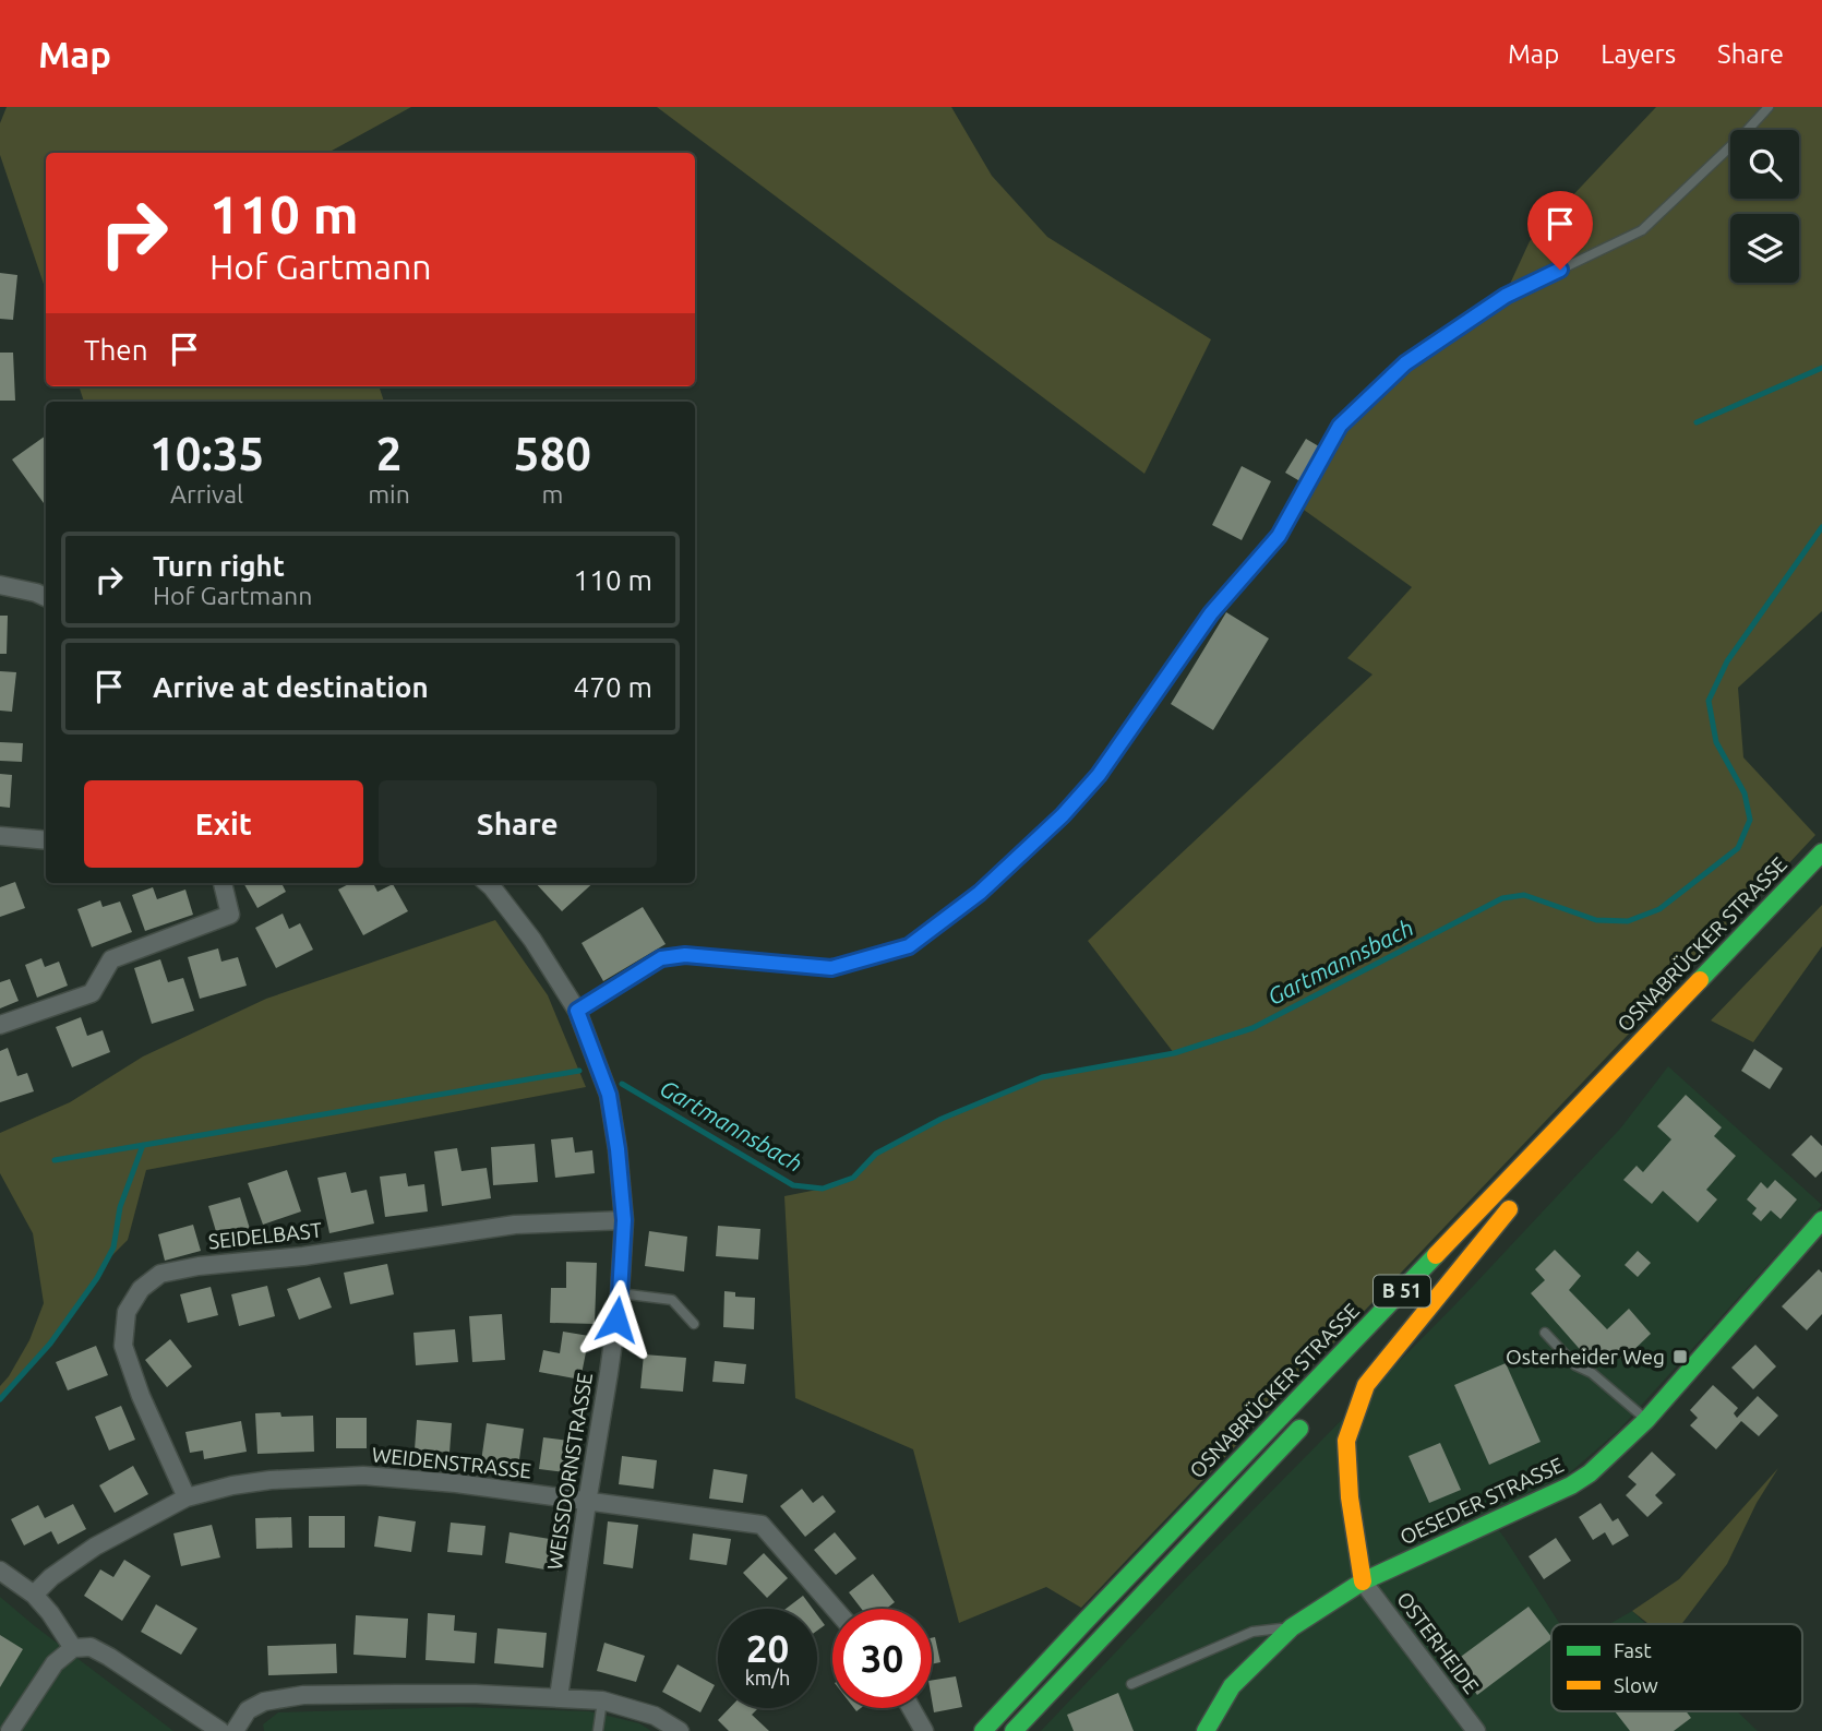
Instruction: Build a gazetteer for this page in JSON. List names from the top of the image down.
{
  "streets": {
    "main road": ["OSNABRÜCKER STRASSE", "B 51", "OESEDER STRASSE"],
    "street": [
      "SEIDELBAST",
      "WEIDENSTRASSE",
      "WEISSDORNSTRASSE",
      "OSTERHEIDE"
    ]
  },
  "crossings": [
    ["SEIDELBAST", "WEIDENSTRASSE"],
    ["SEIDELBAST", "WEISSDORNSTRASSE"],
    ["B 51", "OESEDER STRASSE"],
    ["B 51", "OSTERHEIDE"],
    ["WEIDENSTRASSE", "WEISSDORNSTRASSE"],
    ["OESEDER STRASSE", "OSTERHEIDE"]
  ],
  "water": ["Gartmannsbach"],
  "places": {
    "transit": ["Osterheider Weg"]
  },
  "legend": ["Fast", "Slow"],
  "page": {
    "header": "Map",
    "nav": ["Map", "Layers", "Share"],
    "turn": ["110 m", "Hof Gartmann"],
    "then": "Then",
    "eta": [
      "10:35",
      "Arrival",
      "2",
      "min",
      "580",
      "m"
    ],
    "list": [
      {
        "name": "Turn right",
        "note": "Hof Gartmann",
        "value": "110 m"
      },
      {
        "name": "Arrive at destination",
        "value": "470 m"
      }
    ],
    "buttons": ["Exit", "Share"],
    "speed": "20 km/h",
    "limit": "30"
  }
}
